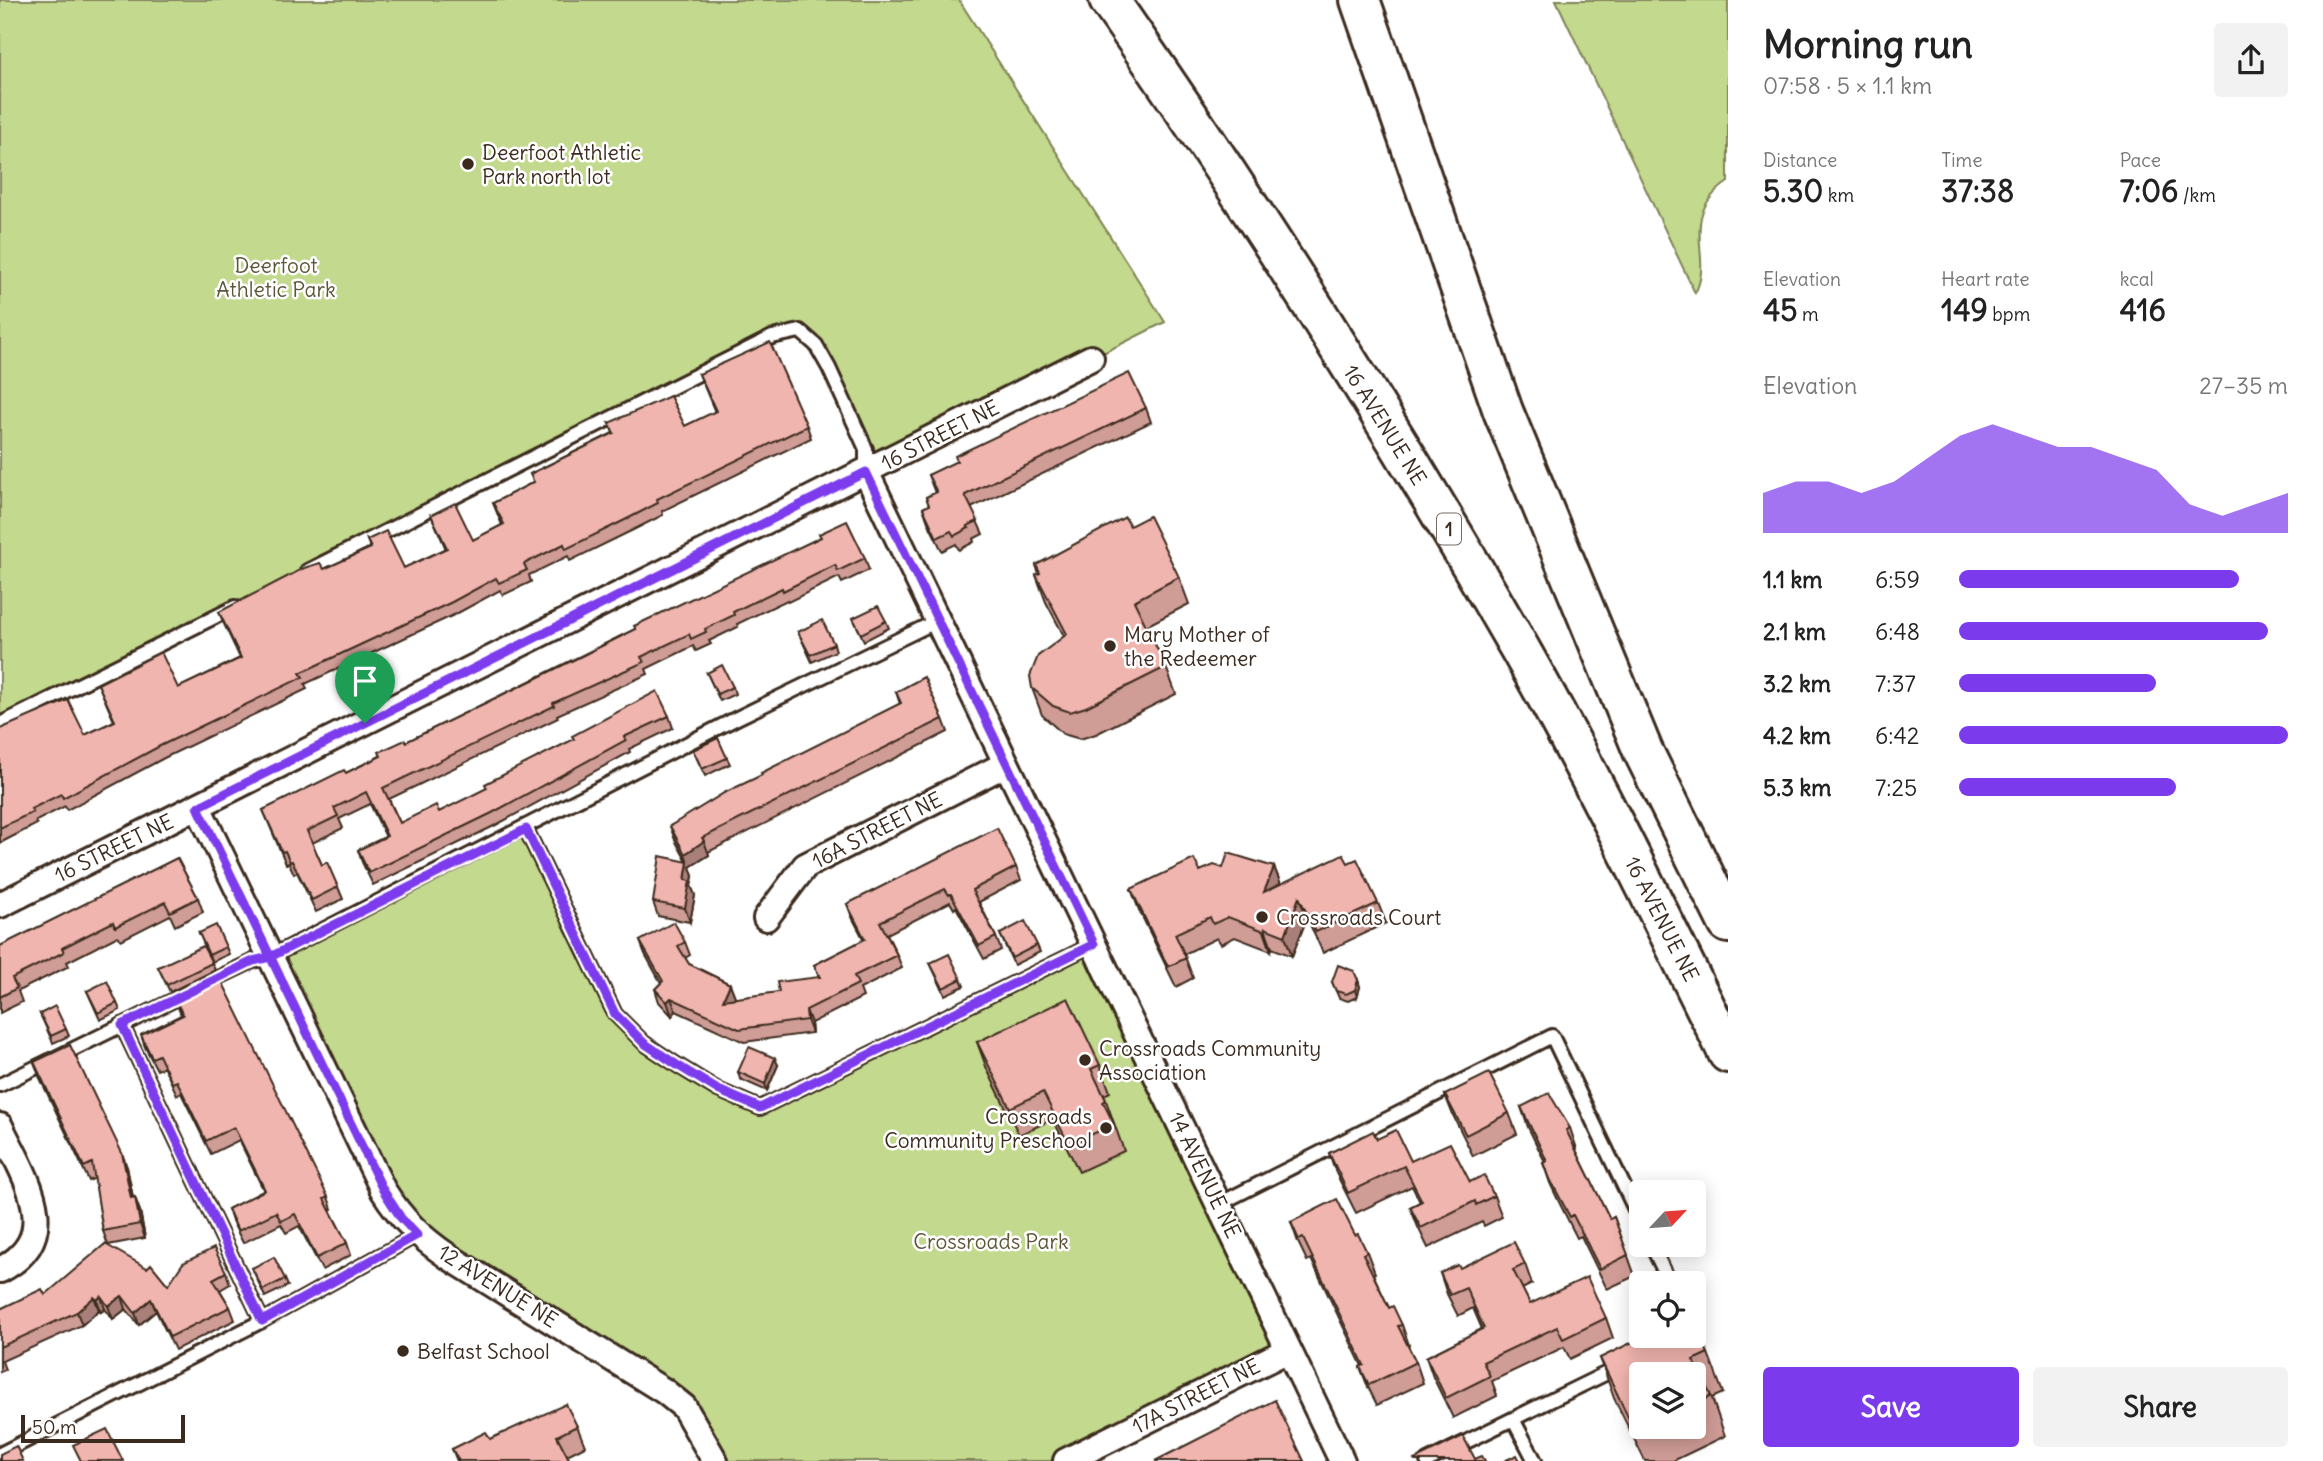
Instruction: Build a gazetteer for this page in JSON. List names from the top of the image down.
{
  "streets": {
    "highway": ["16 AVENUE NE", "1"],
    "street": [
      "16 STREET NE",
      "16A STREET NE",
      "14 AVENUE NE",
      "12 AVENUE NE",
      "17A STREET NE"
    ]
  },
  "crossings": [
    ["16 STREET NE", "14 AVENUE NE"],
    ["16 STREET NE", "12 AVENUE NE"],
    ["16A STREET NE", "14 AVENUE NE"],
    ["14 AVENUE NE", "17A STREET NE"]
  ],
  "parks": ["Deerfoot Athletic Park", "Crossroads Park"],
  "places": [
    "Deerfoot Athletic Park north lot",
    "Mary Mother of the Redeemer",
    "Crossroads Court",
    "Crossroads Community Association",
    "Crossroads Community Preschool",
    "Belfast School"
  ],
  "scale_bar": "50 m",
  "north": "top right",
  "page": {
    "heading": ["Morning run", "07:58 · 5 × 1.1 km"],
    "stats": [
      ["Distance", "5.30 km"],
      ["Time", "37:38"],
      ["Pace", "7:06 /km"],
      ["Elevation", "45 m"],
      ["Heart rate", "149 bpm"],
      ["kcal", "416"]
    ],
    "chart": ["Elevation", "27–35 m"],
    "list": [
      {
        "name": "1.1 km",
        "note": "6:59"
      },
      {
        "name": "2.1 km",
        "note": "6:48"
      },
      {
        "name": "3.2 km",
        "note": "7:37"
      },
      {
        "name": "4.2 km",
        "note": "6:42"
      },
      {
        "name": "5.3 km",
        "note": "7:25"
      }
    ],
    "buttons": ["Save", "Share"],
    "scale": "50 m"
  }
}
